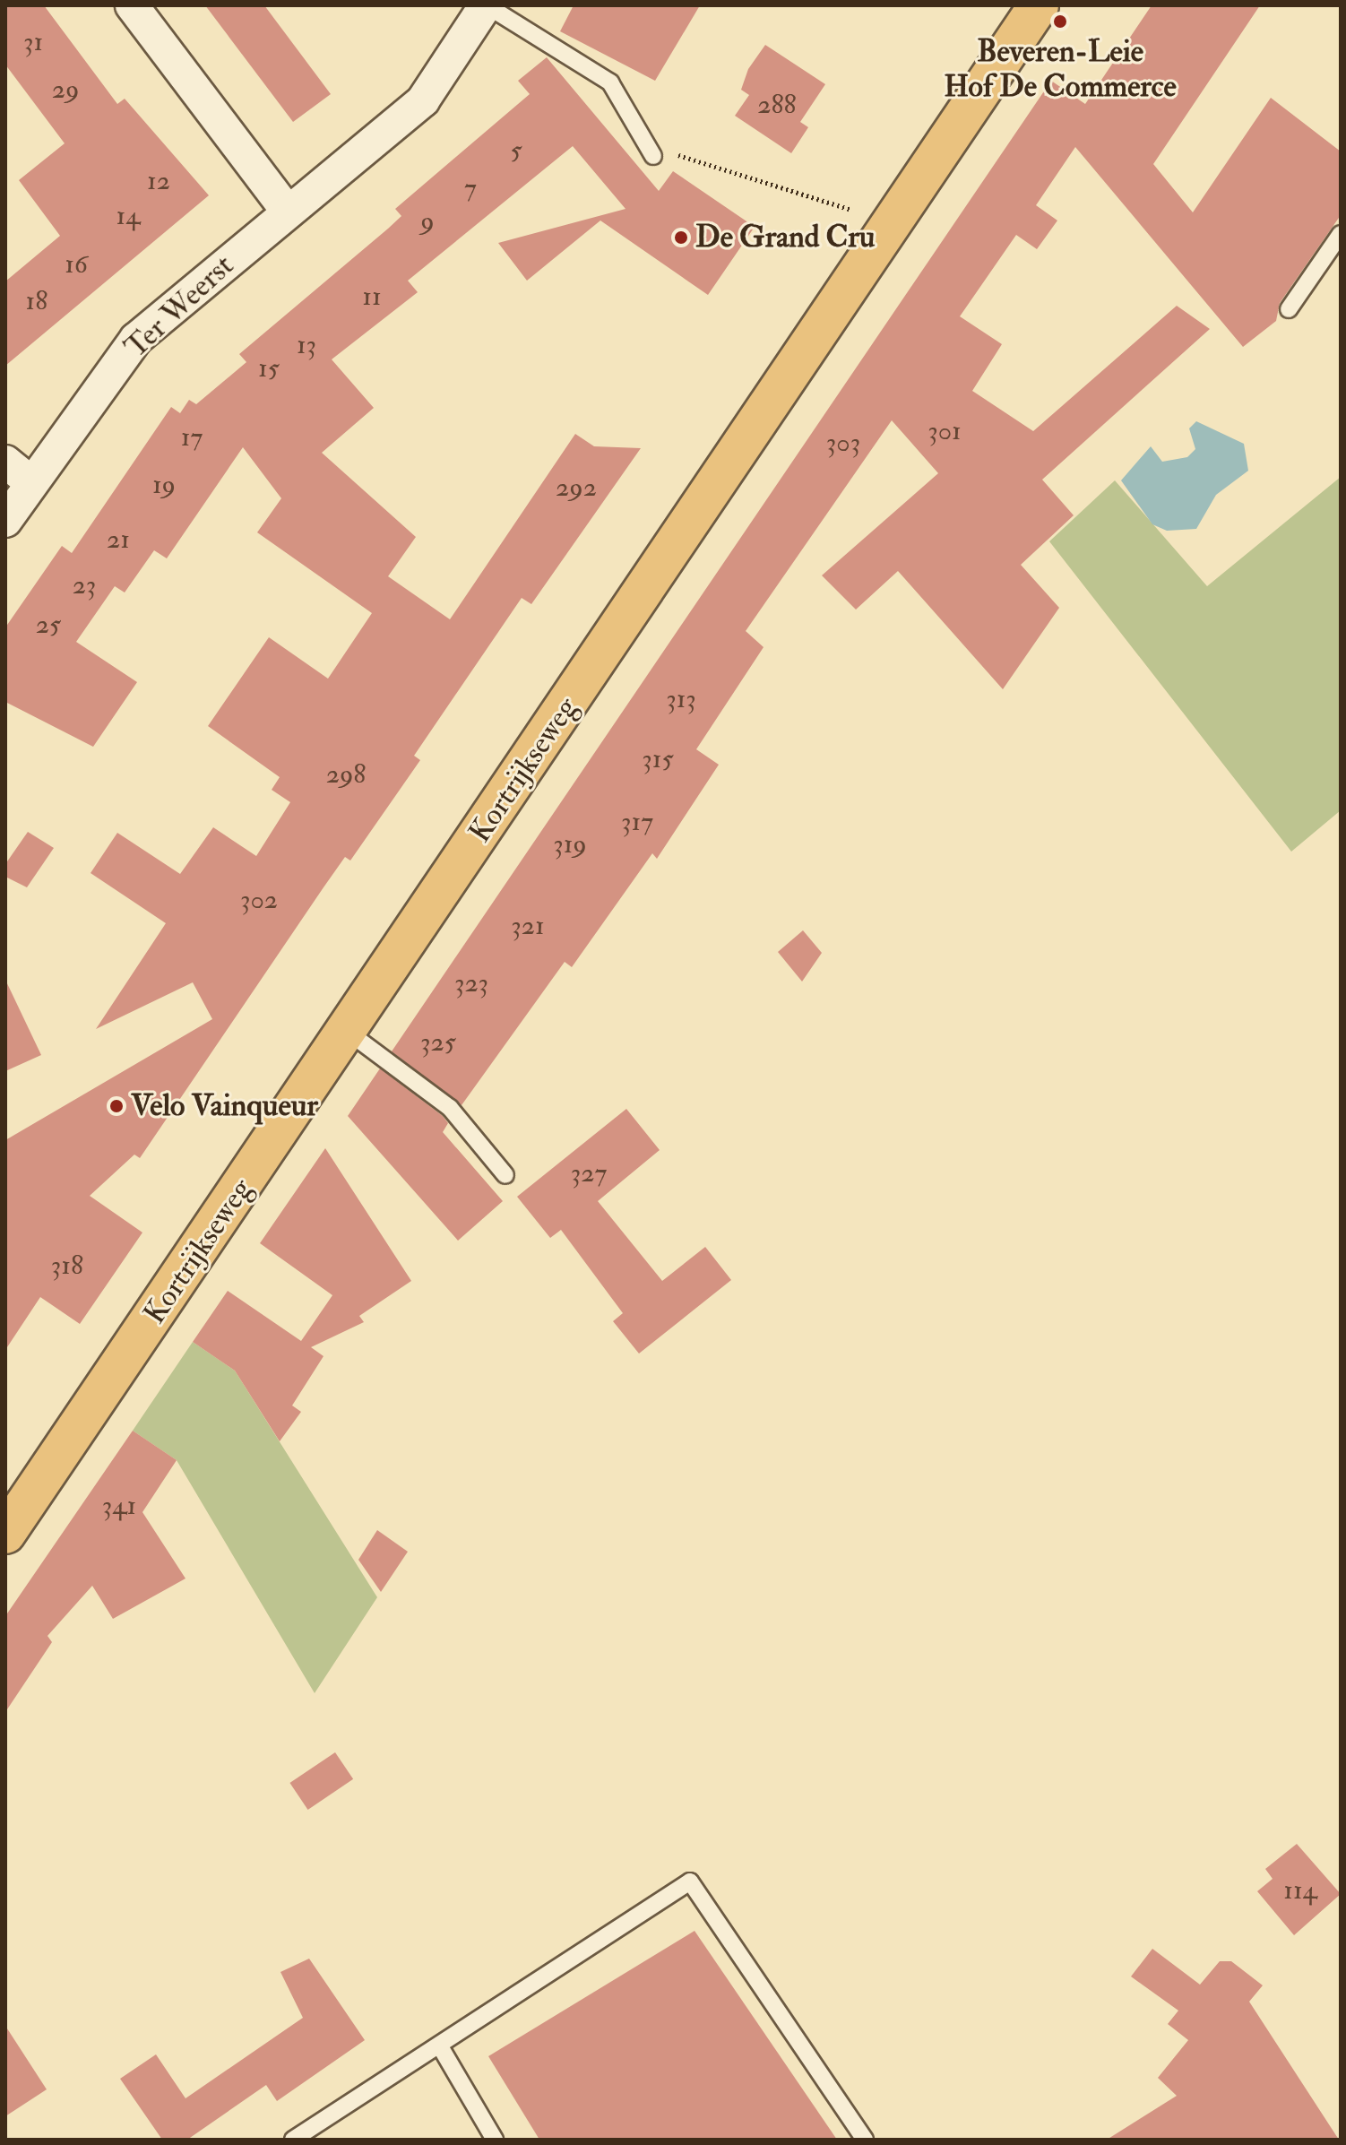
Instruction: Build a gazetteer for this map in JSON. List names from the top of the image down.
{
  "streets": {
    "main road": ["Kortrijkseweg"],
    "street": ["Ter Weerst"]
  },
  "places": ["Beveren-Leie Hof De Commerce", "De Grand Cru", "Velo Vainqueur"],
  "house_numbers": [
    "31",
    "29",
    "288",
    "5",
    "12",
    "7",
    "14",
    "9",
    "16",
    "11",
    "18",
    "13",
    "15",
    "301",
    "17",
    "303",
    "19",
    "292",
    "21",
    "23",
    "25",
    "313",
    "315",
    "298",
    "317",
    "319",
    "302",
    "321",
    "323",
    "325",
    "327",
    "318",
    "341",
    "114"
  ]
}
